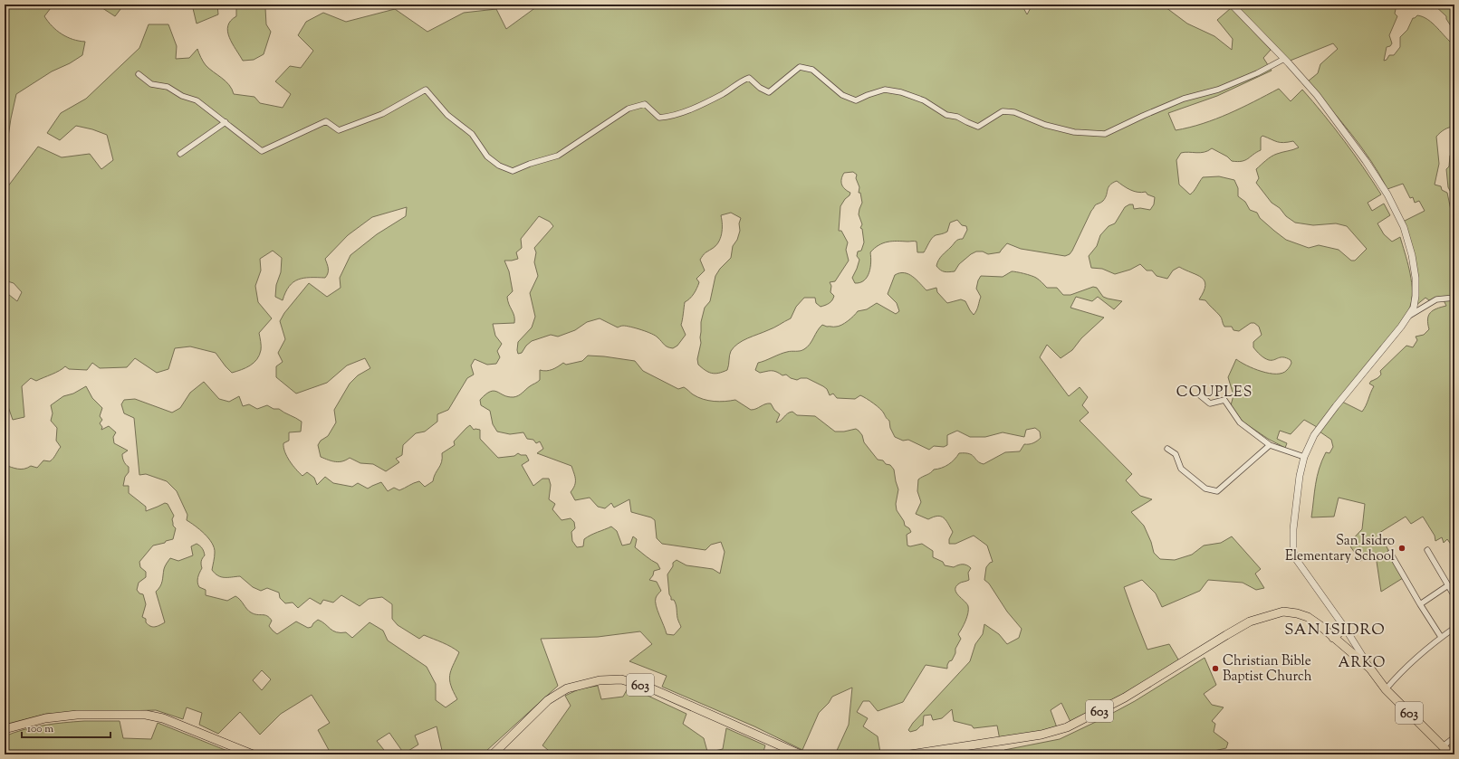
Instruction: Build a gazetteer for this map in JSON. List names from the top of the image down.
{
  "streets": {
    "main road": ["603"]
  },
  "districts": ["COUPLES", "SAN ISIDRO", "ARKO"],
  "places": ["San Isidro Elementary School", "Christian Bible Baptist Church"],
  "scale_bar": "100 m"
}
